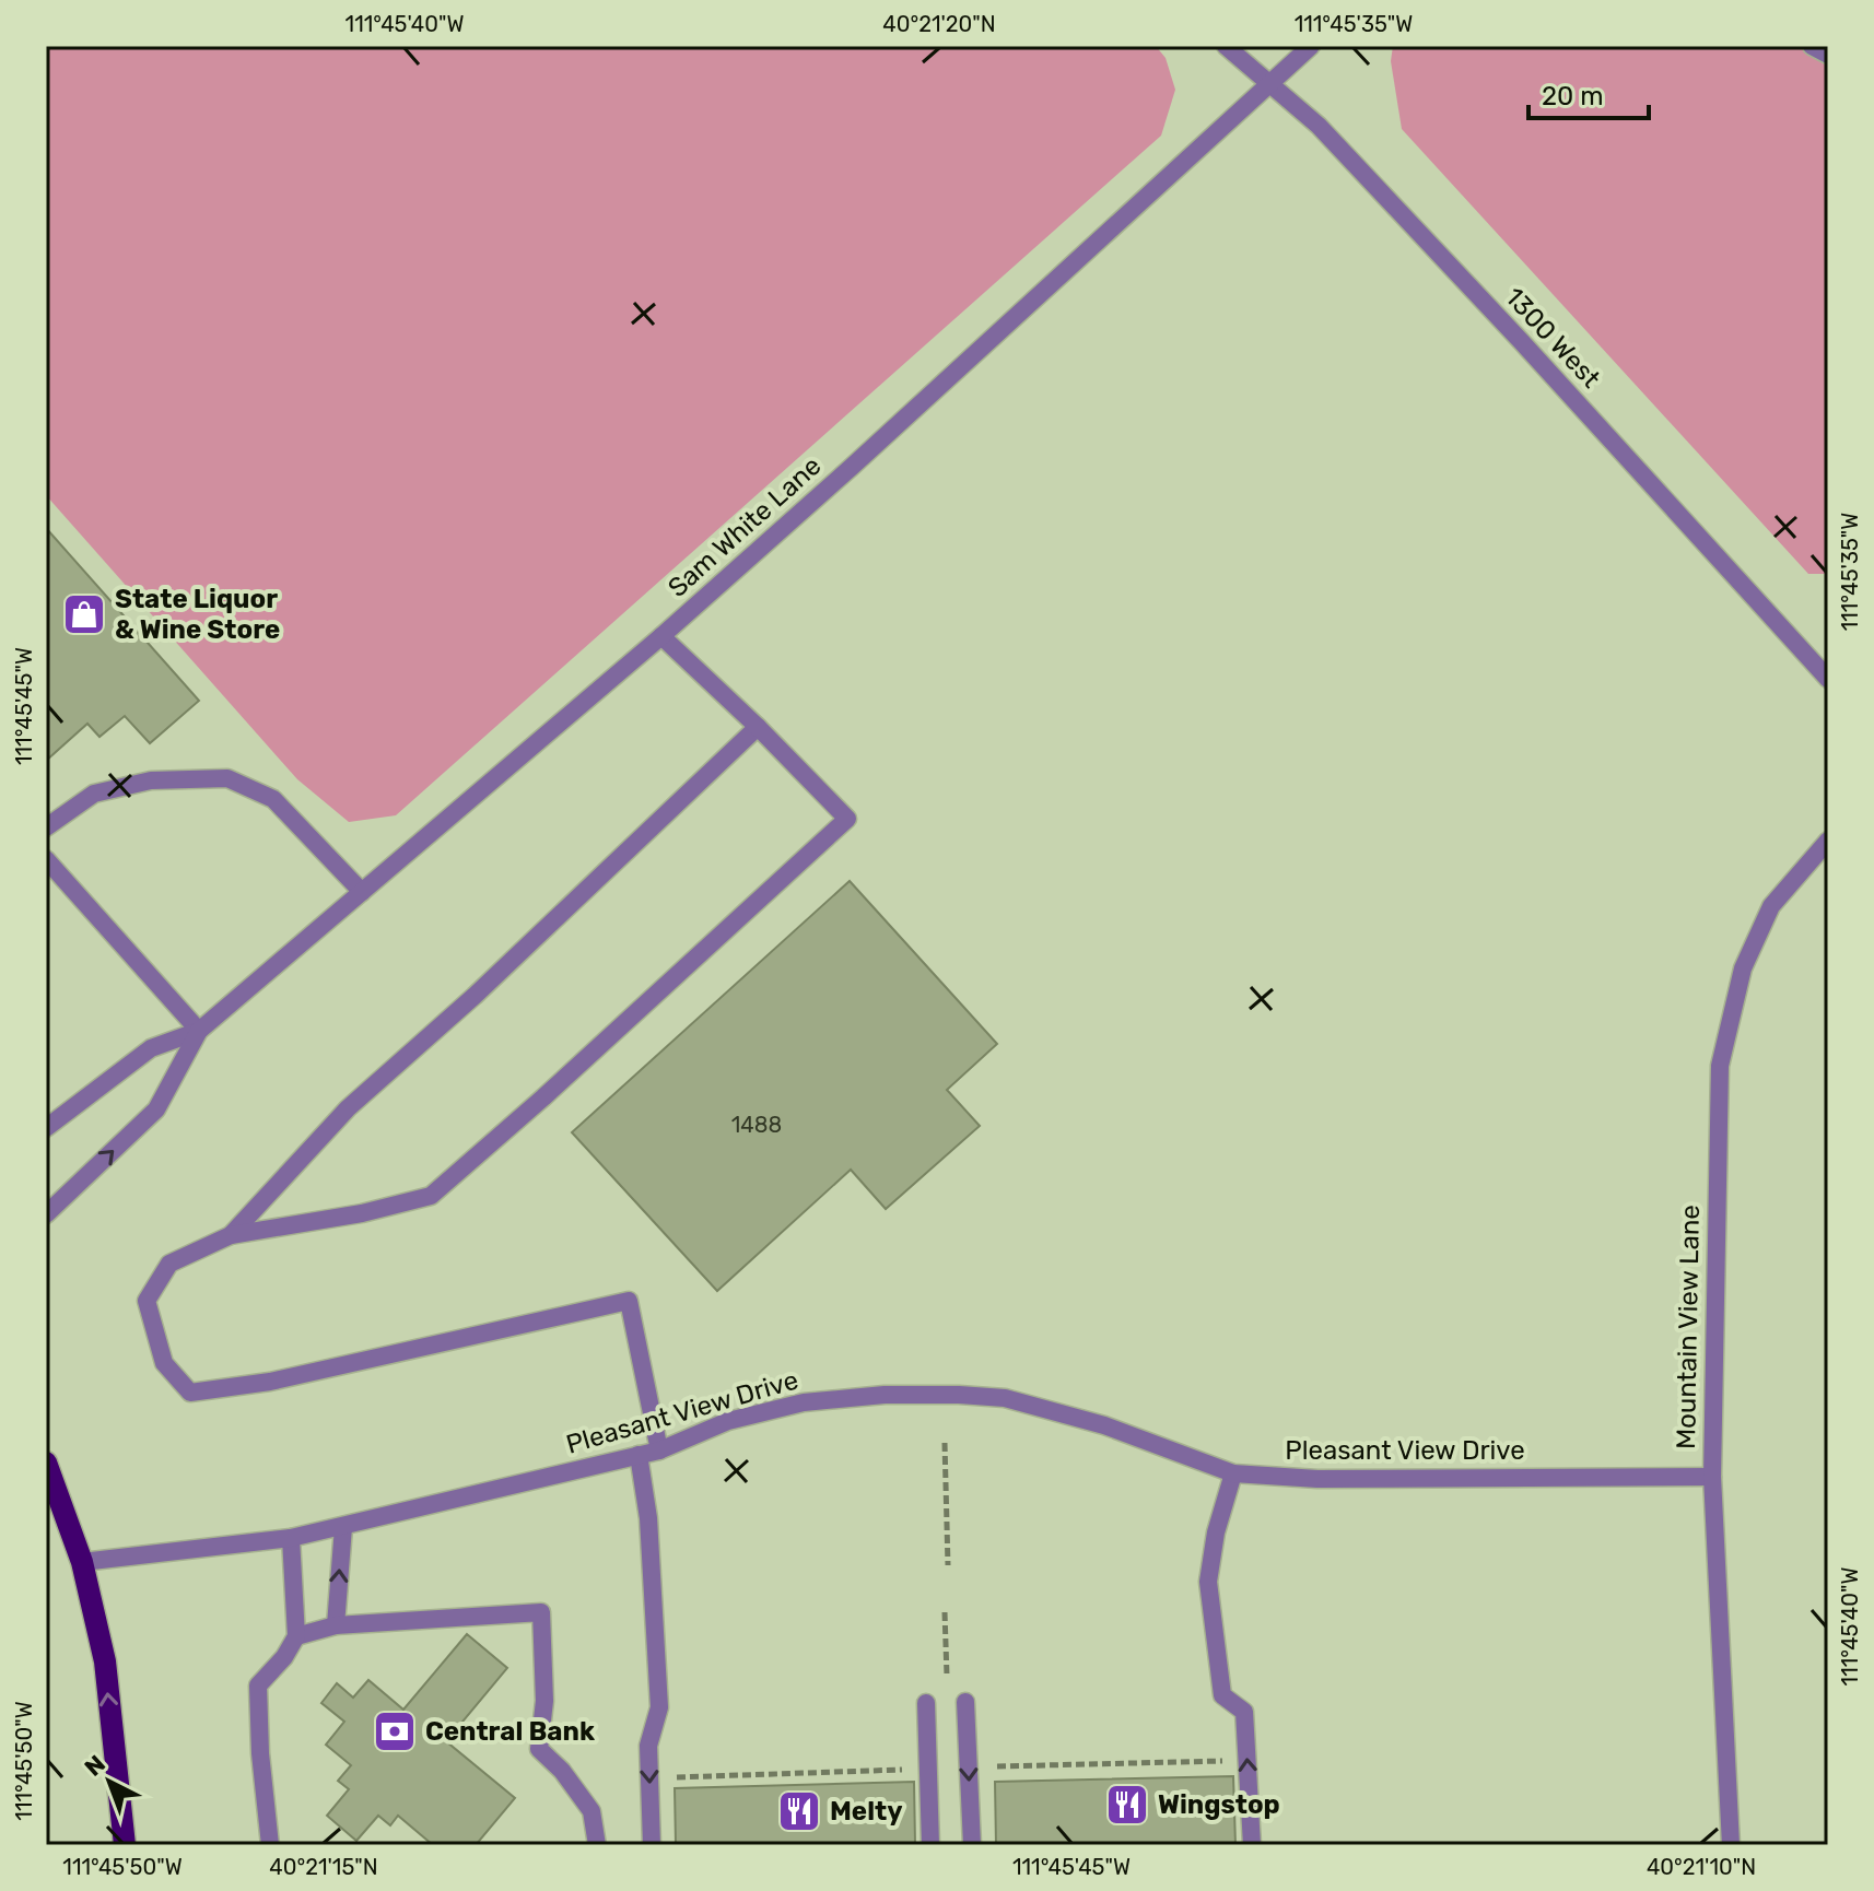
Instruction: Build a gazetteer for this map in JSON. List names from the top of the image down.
{
  "streets": {
    "street": [
      "1300 West",
      "Sam White Lane",
      "Mountain View Lane",
      "Pleasant View Drive"
    ]
  },
  "crossings": [
    ["1300 West", "Sam White Lane"],
    ["Mountain View Lane", "Pleasant View Drive"]
  ],
  "places": {
    "shop": ["State Liquor & Wine Store"],
    "bank": ["Central Bank"],
    "restaurant": ["Wingstop", "Melty"]
  },
  "house_numbers": ["1488"],
  "scale_bar": "20 m",
  "north": "top left",
  "coordinates": [
    "111°45'40\"W",
    "40°21'20\"N",
    "111°45'35\"W",
    "111°45'45\"W",
    "111°45'50\"W",
    "40°21'15\"N",
    "40°21'10\"N"
  ]
}
